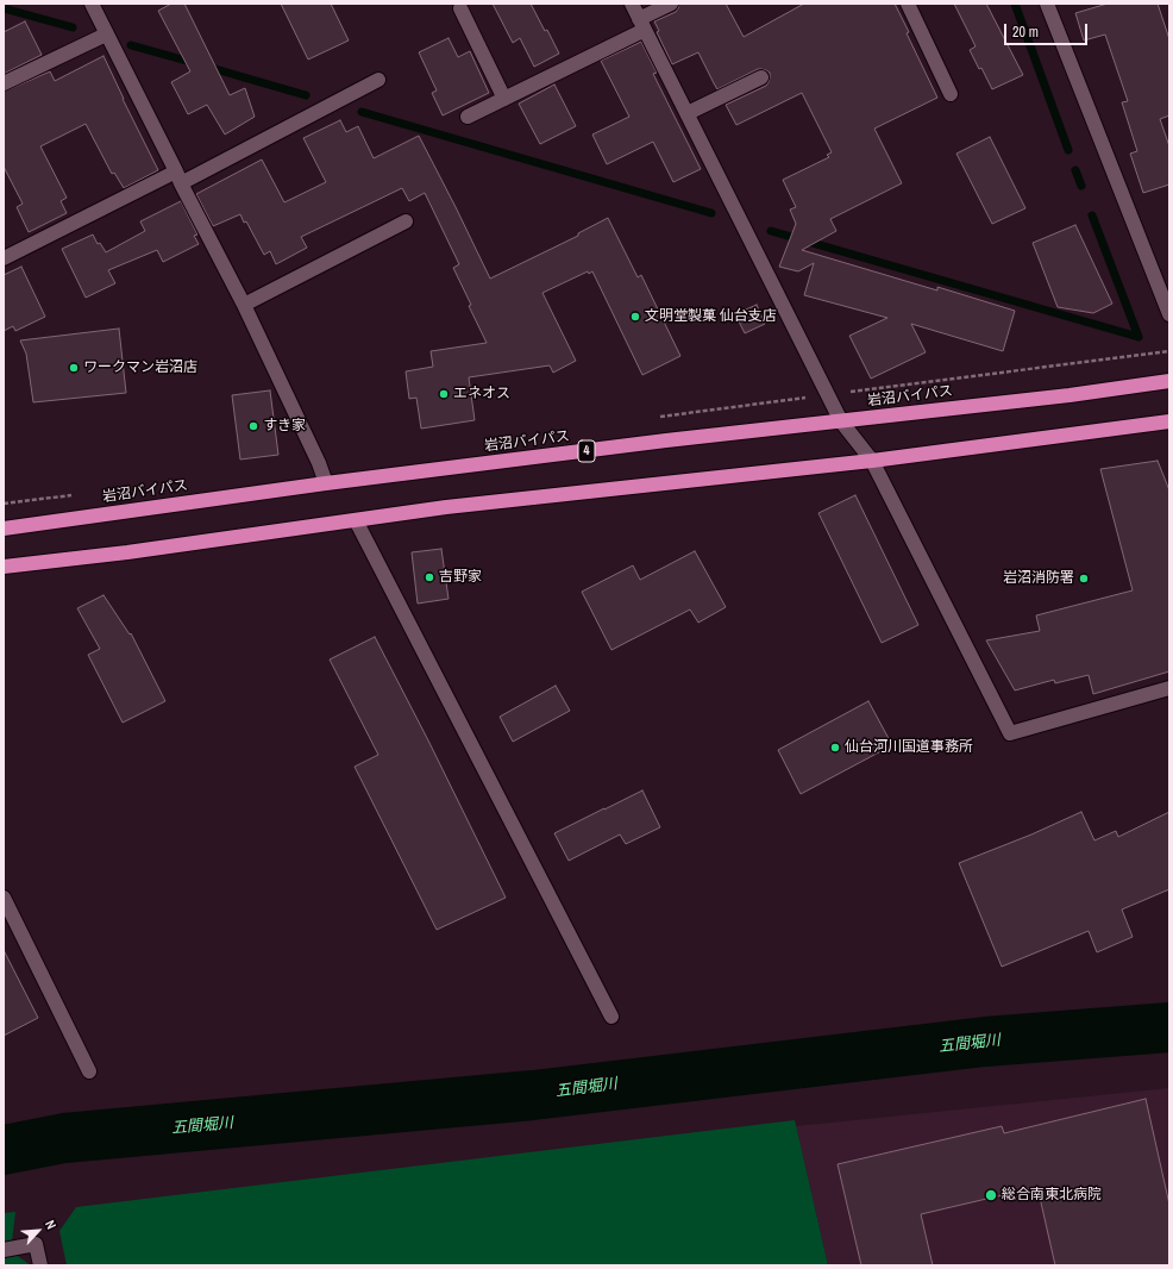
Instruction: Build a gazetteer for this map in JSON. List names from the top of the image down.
{
  "streets": {
    "highway": ["岩沼バイパス", "4"]
  },
  "water": ["五間堀川"],
  "places": [
    "文明堂製菓 仙台支店",
    "ワークマン岩沼店",
    "エネオス",
    "すき家",
    "吉野家",
    "岩沼消防署",
    "仙台河川国道事務所",
    "総合南東北病院"
  ],
  "scale_bar": "20 m",
  "north": "top right"
}
